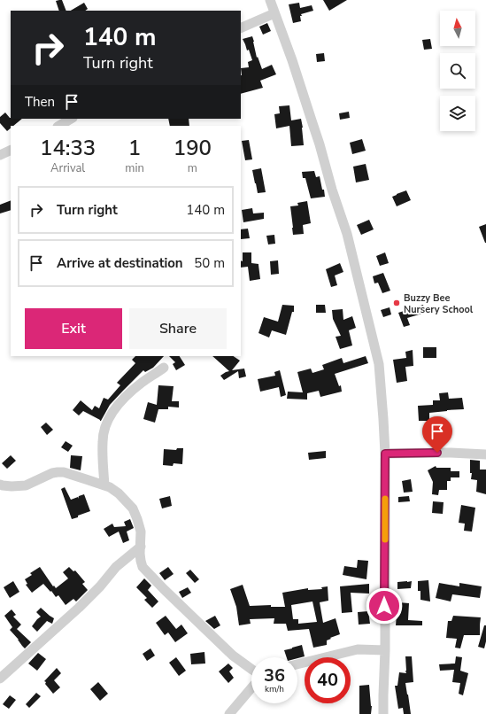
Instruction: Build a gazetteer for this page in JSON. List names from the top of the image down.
{
  "places": ["Buzzy Bee Nursery School"],
  "north": "top",
  "page": {
    "turn": ["140 m", "Turn right"],
    "then": "Then",
    "eta": [
      "14:33",
      "Arrival",
      "1",
      "min",
      "190",
      "m"
    ],
    "list": [
      {
        "name": "Turn right",
        "value": "140 m"
      },
      {
        "name": "Arrive at destination",
        "value": "50 m"
      }
    ],
    "buttons": ["Exit", "Share"],
    "speed": "36 km/h",
    "limit": "40"
  }
}
